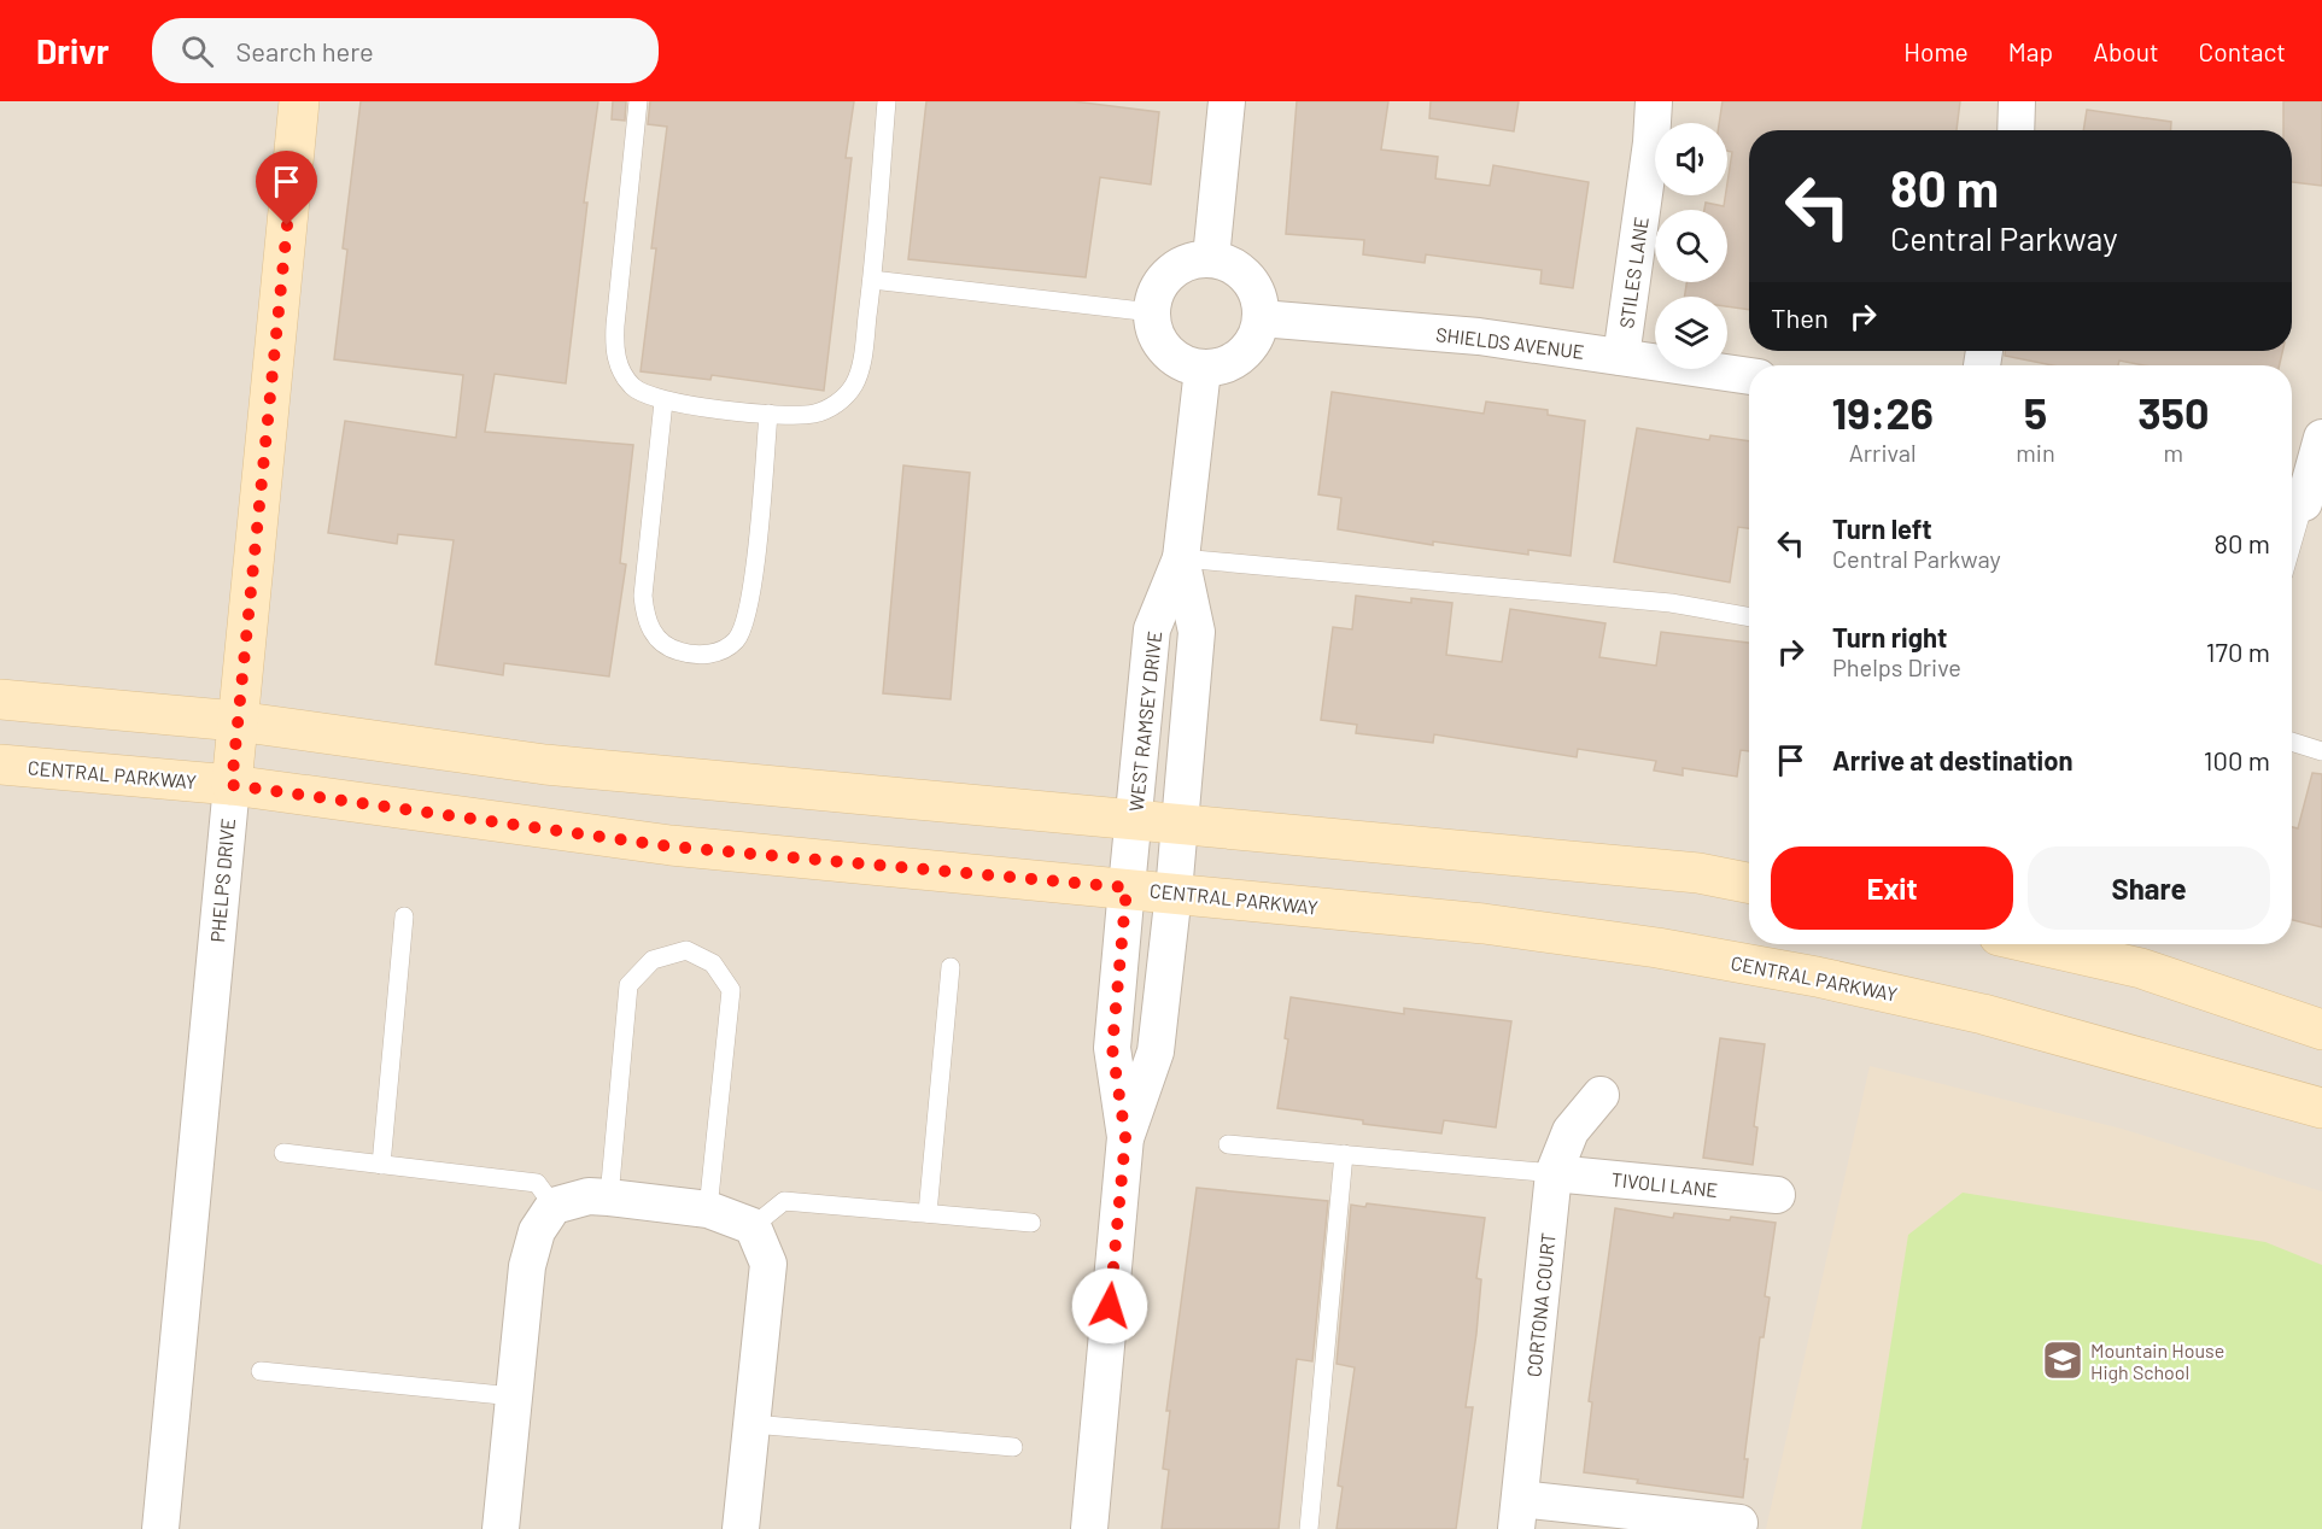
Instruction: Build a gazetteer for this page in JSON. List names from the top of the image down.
{
  "streets": {
    "main road": ["CENTRAL PARKWAY", "PHELPS DRIVE"],
    "street": [
      "STILES LANE",
      "SHIELDS AVENUE",
      "WEST RAMSEY DRIVE",
      "TIVOLI LANE",
      "CORTONA COURT"
    ]
  },
  "crossings": [
    ["STILES LANE", "SHIELDS AVENUE"],
    ["SHIELDS AVENUE", "WEST RAMSEY DRIVE"],
    ["WEST RAMSEY DRIVE", "CENTRAL PARKWAY"],
    ["CENTRAL PARKWAY", "PHELPS DRIVE"],
    ["TIVOLI LANE", "CORTONA COURT"]
  ],
  "places": {
    "school or university": ["Mountain House High School"]
  },
  "page": {
    "header": "Drivr",
    "search": "Search here",
    "nav": [
      "Home",
      "Map",
      "About",
      "Contact"
    ],
    "turn": ["80 m", "Central Parkway"],
    "then": "Then",
    "eta": [
      "19:26",
      "Arrival",
      "5",
      "min",
      "350",
      "m"
    ],
    "list": [
      {
        "name": "Turn left",
        "note": "Central Parkway",
        "value": "80 m"
      },
      {
        "name": "Turn right",
        "note": "Phelps Drive",
        "value": "170 m"
      },
      {
        "name": "Arrive at destination",
        "value": "100 m"
      }
    ],
    "buttons": ["Exit", "Share"]
  }
}
